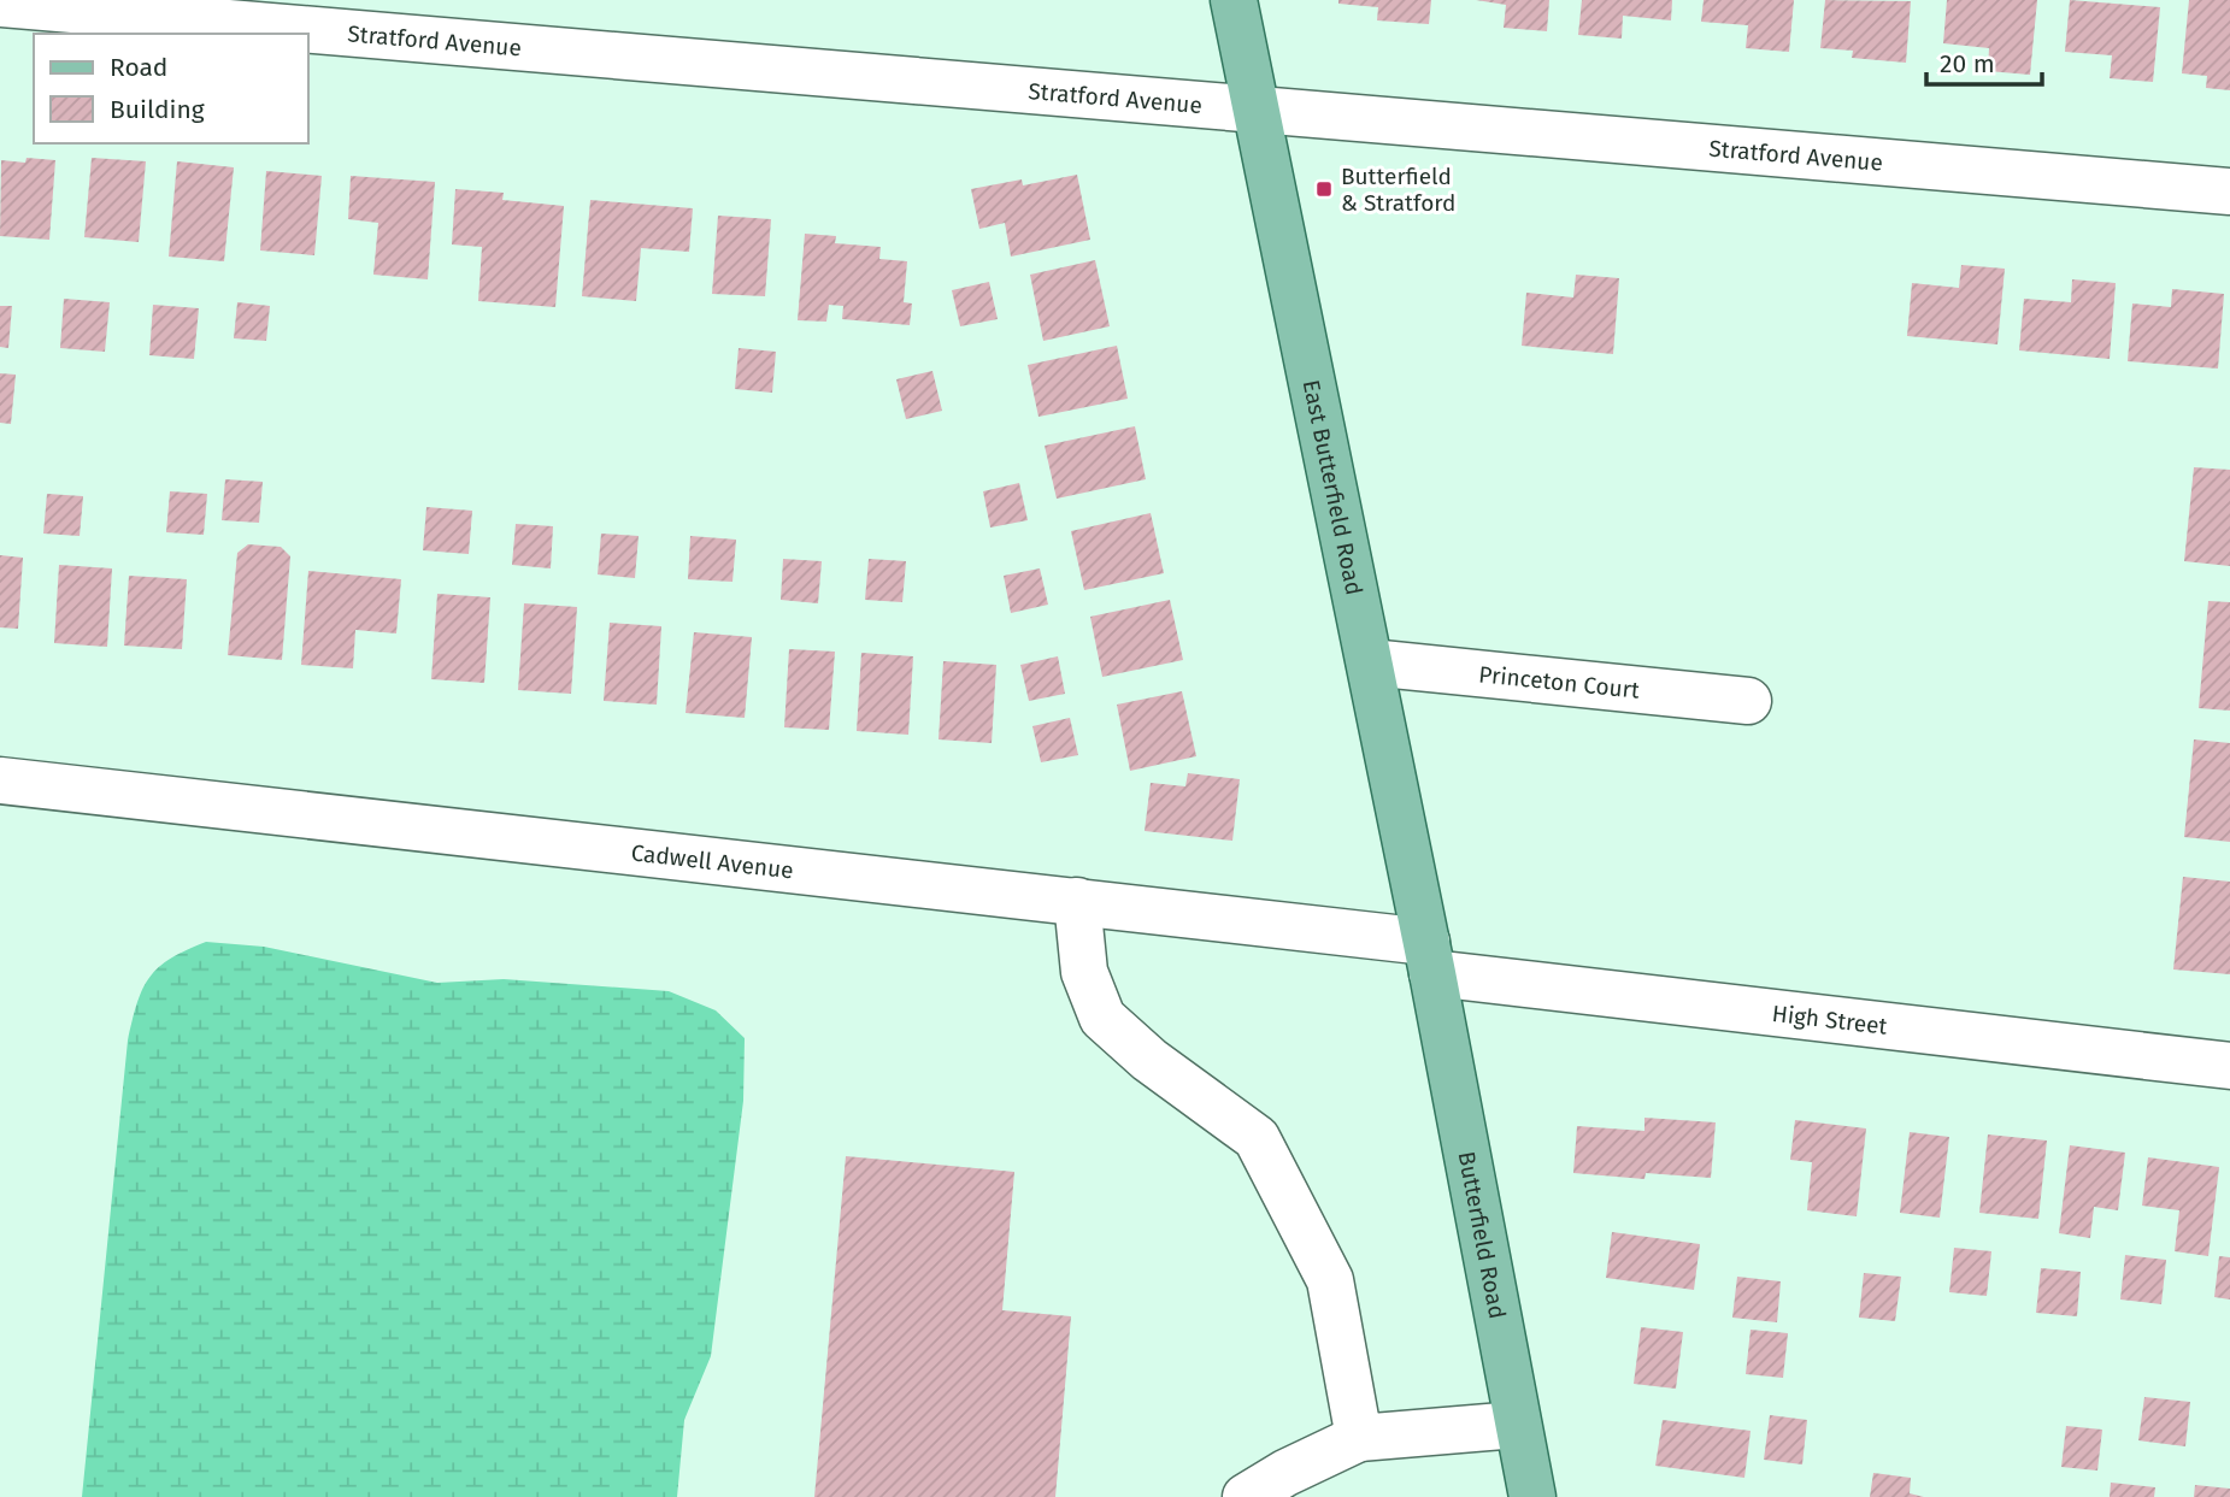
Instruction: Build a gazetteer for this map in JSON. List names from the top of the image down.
{
  "streets": {
    "main road": ["East Butterfield Road", "Butterfield Road"],
    "street": [
      "Stratford Avenue",
      "Princeton Court",
      "Cadwell Avenue",
      "High Street"
    ]
  },
  "crossings": [
    ["Stratford Avenue", "East Butterfield Road"],
    ["East Butterfield Road", "Princeton Court"],
    ["East Butterfield Road", "Cadwell Avenue"],
    ["East Butterfield Road", "High Street"],
    ["East Butterfield Road", "Butterfield Road"],
    ["Cadwell Avenue", "High Street"],
    ["Cadwell Avenue", "Butterfield Road"],
    ["High Street", "Butterfield Road"]
  ],
  "places": {
    "transit": ["Butterfield & Stratford"]
  },
  "legend": ["Road", "Building"],
  "scale_bar": "20 m"
}
